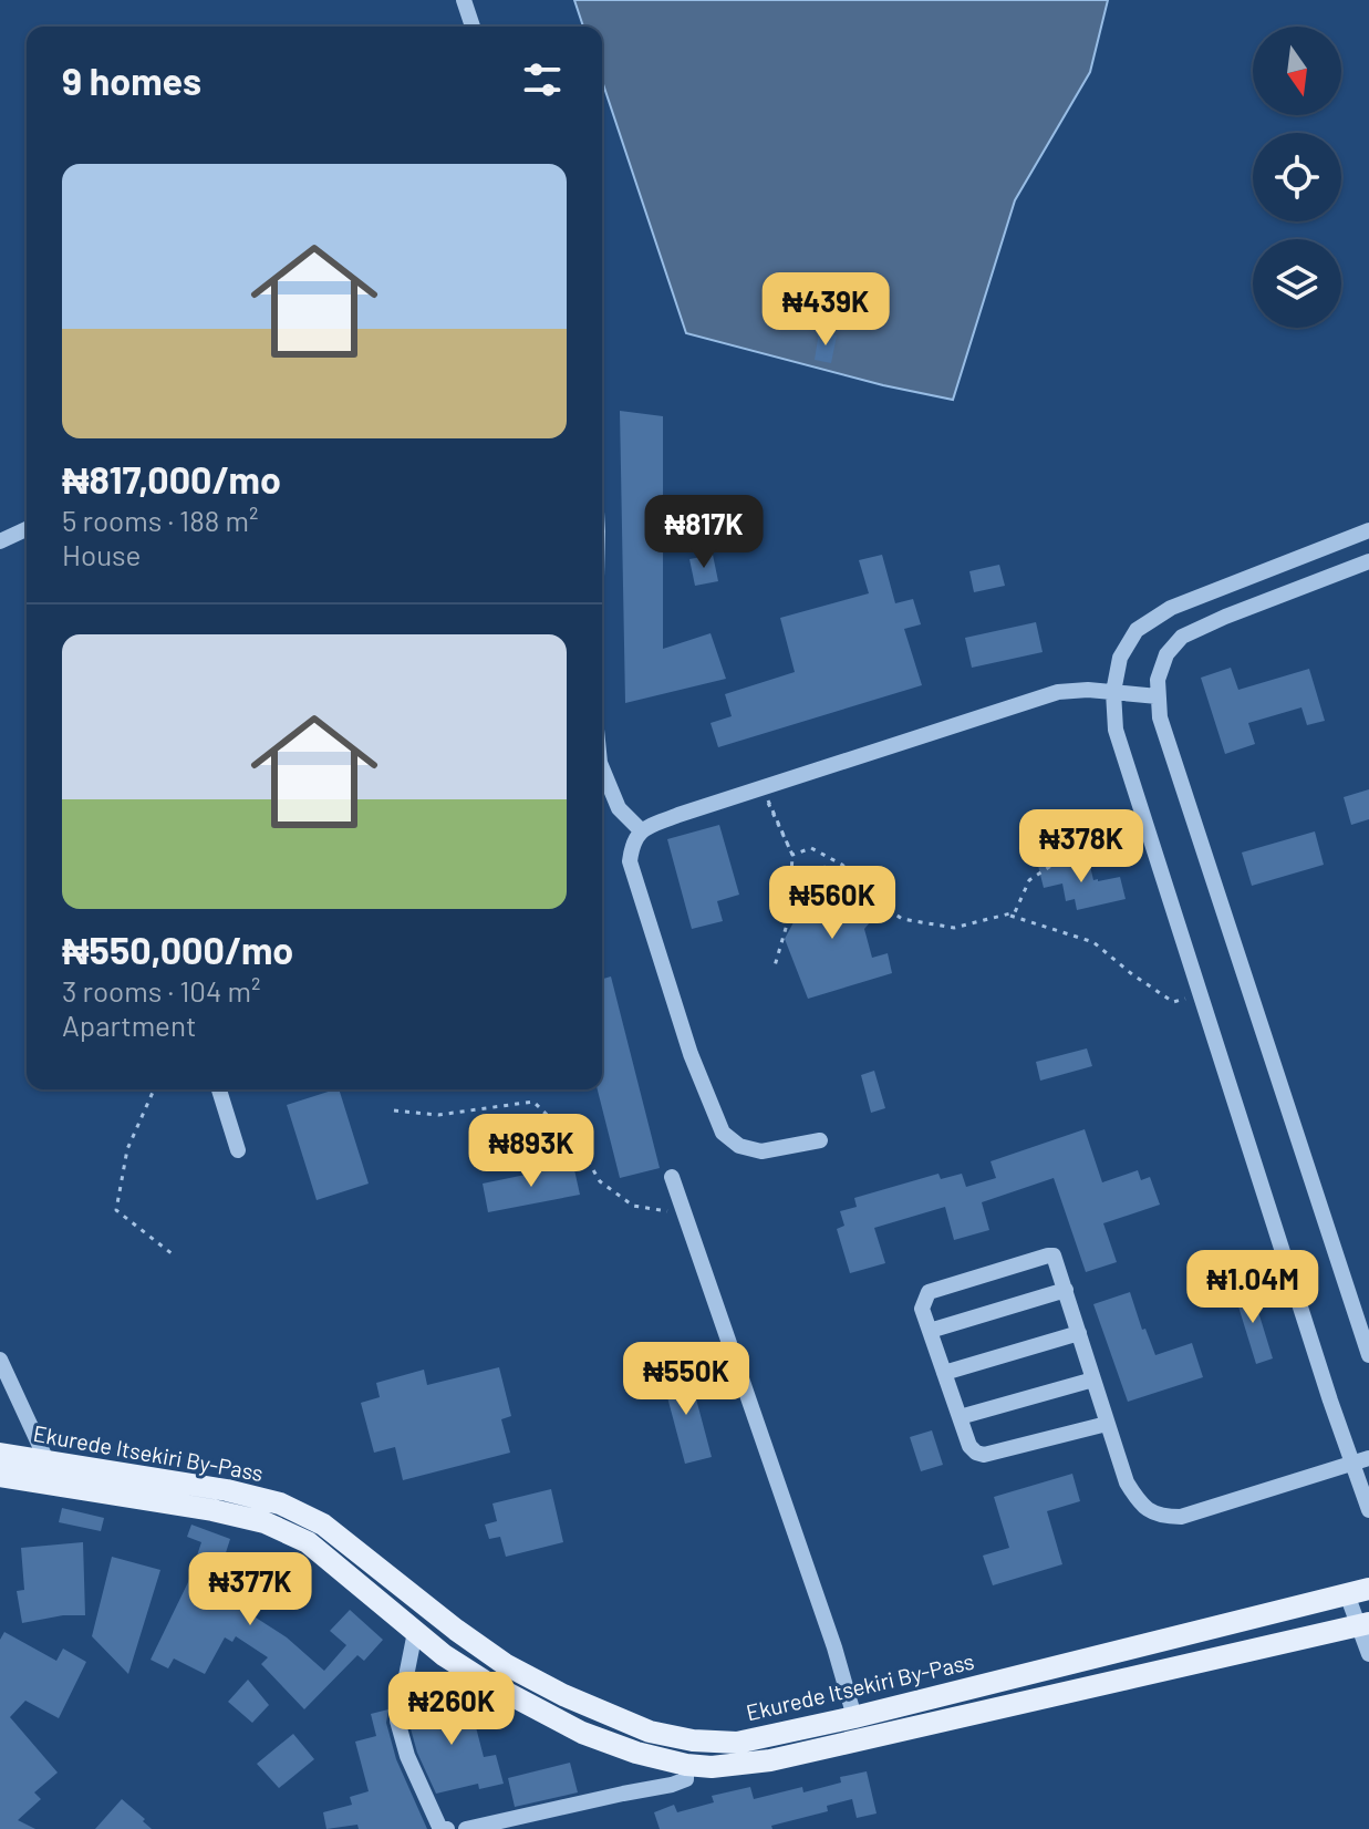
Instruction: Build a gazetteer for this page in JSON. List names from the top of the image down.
{
  "streets": {
    "main road": ["Ekurede Itsekiri By-Pass"]
  },
  "north": "bottom",
  "page": {
    "heading": "9 homes",
    "list": [
      {
        "name": "₦817,000/mo",
        "note": "5 rooms · 188 m² · House"
      },
      {
        "name": "₦550,000/mo",
        "note": "3 rooms · 104 m² · Apartment"
      }
    ],
    "price": [
      "₦439K",
      "₦817K",
      "₦378K",
      "₦560K",
      "₦893K",
      "₦1.04M",
      "₦550K",
      "₦377K",
      "₦260K"
    ]
  }
}
